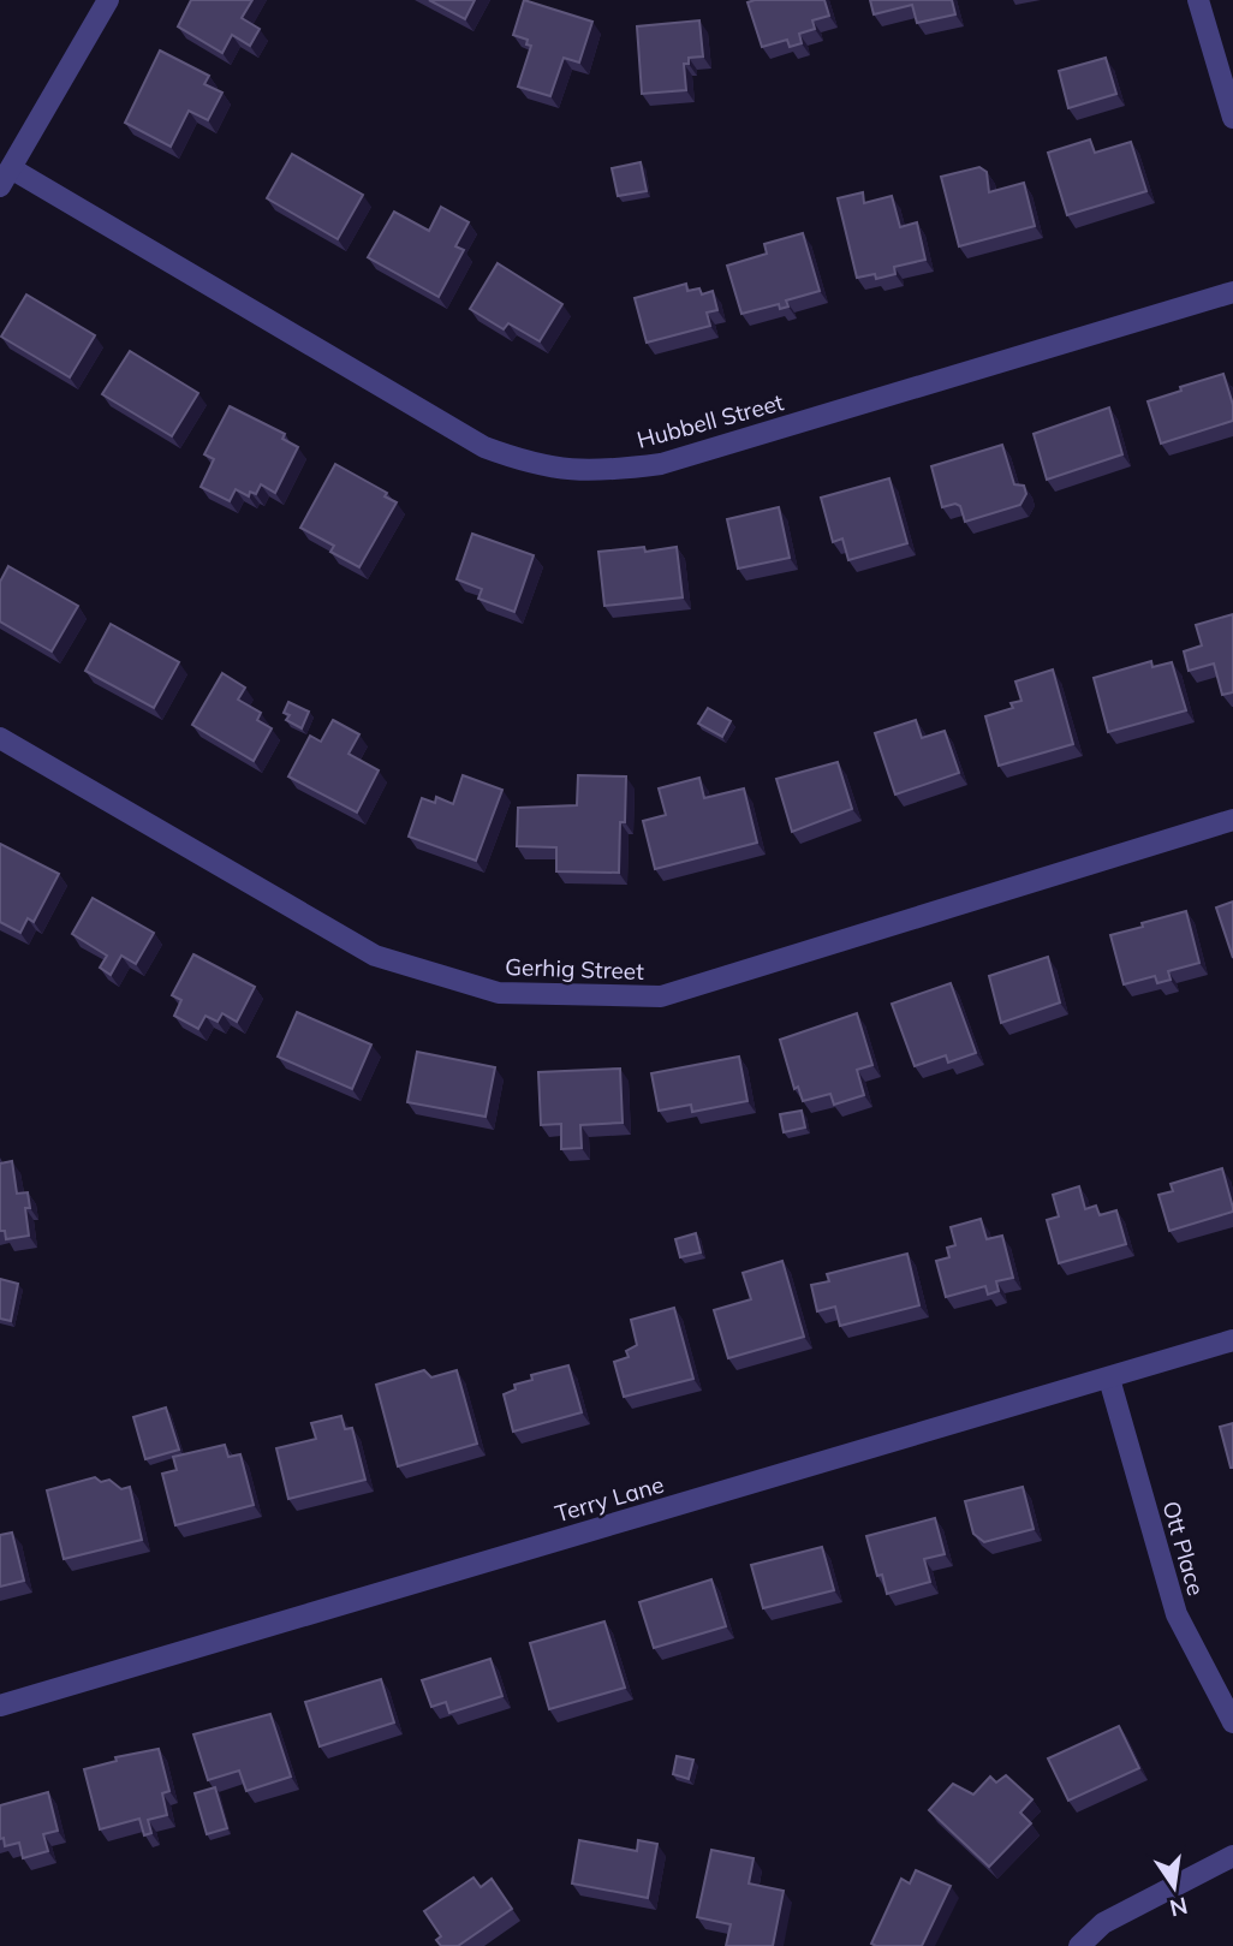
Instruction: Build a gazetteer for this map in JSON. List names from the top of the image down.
{
  "streets": {
    "street": [
      "Hubbell Street",
      "Gerhig Street",
      "Terry Lane",
      "Ott Place"
    ]
  },
  "crossings": [
    ["Terry Lane", "Ott Place"]
  ],
  "north": "bottom"
}
